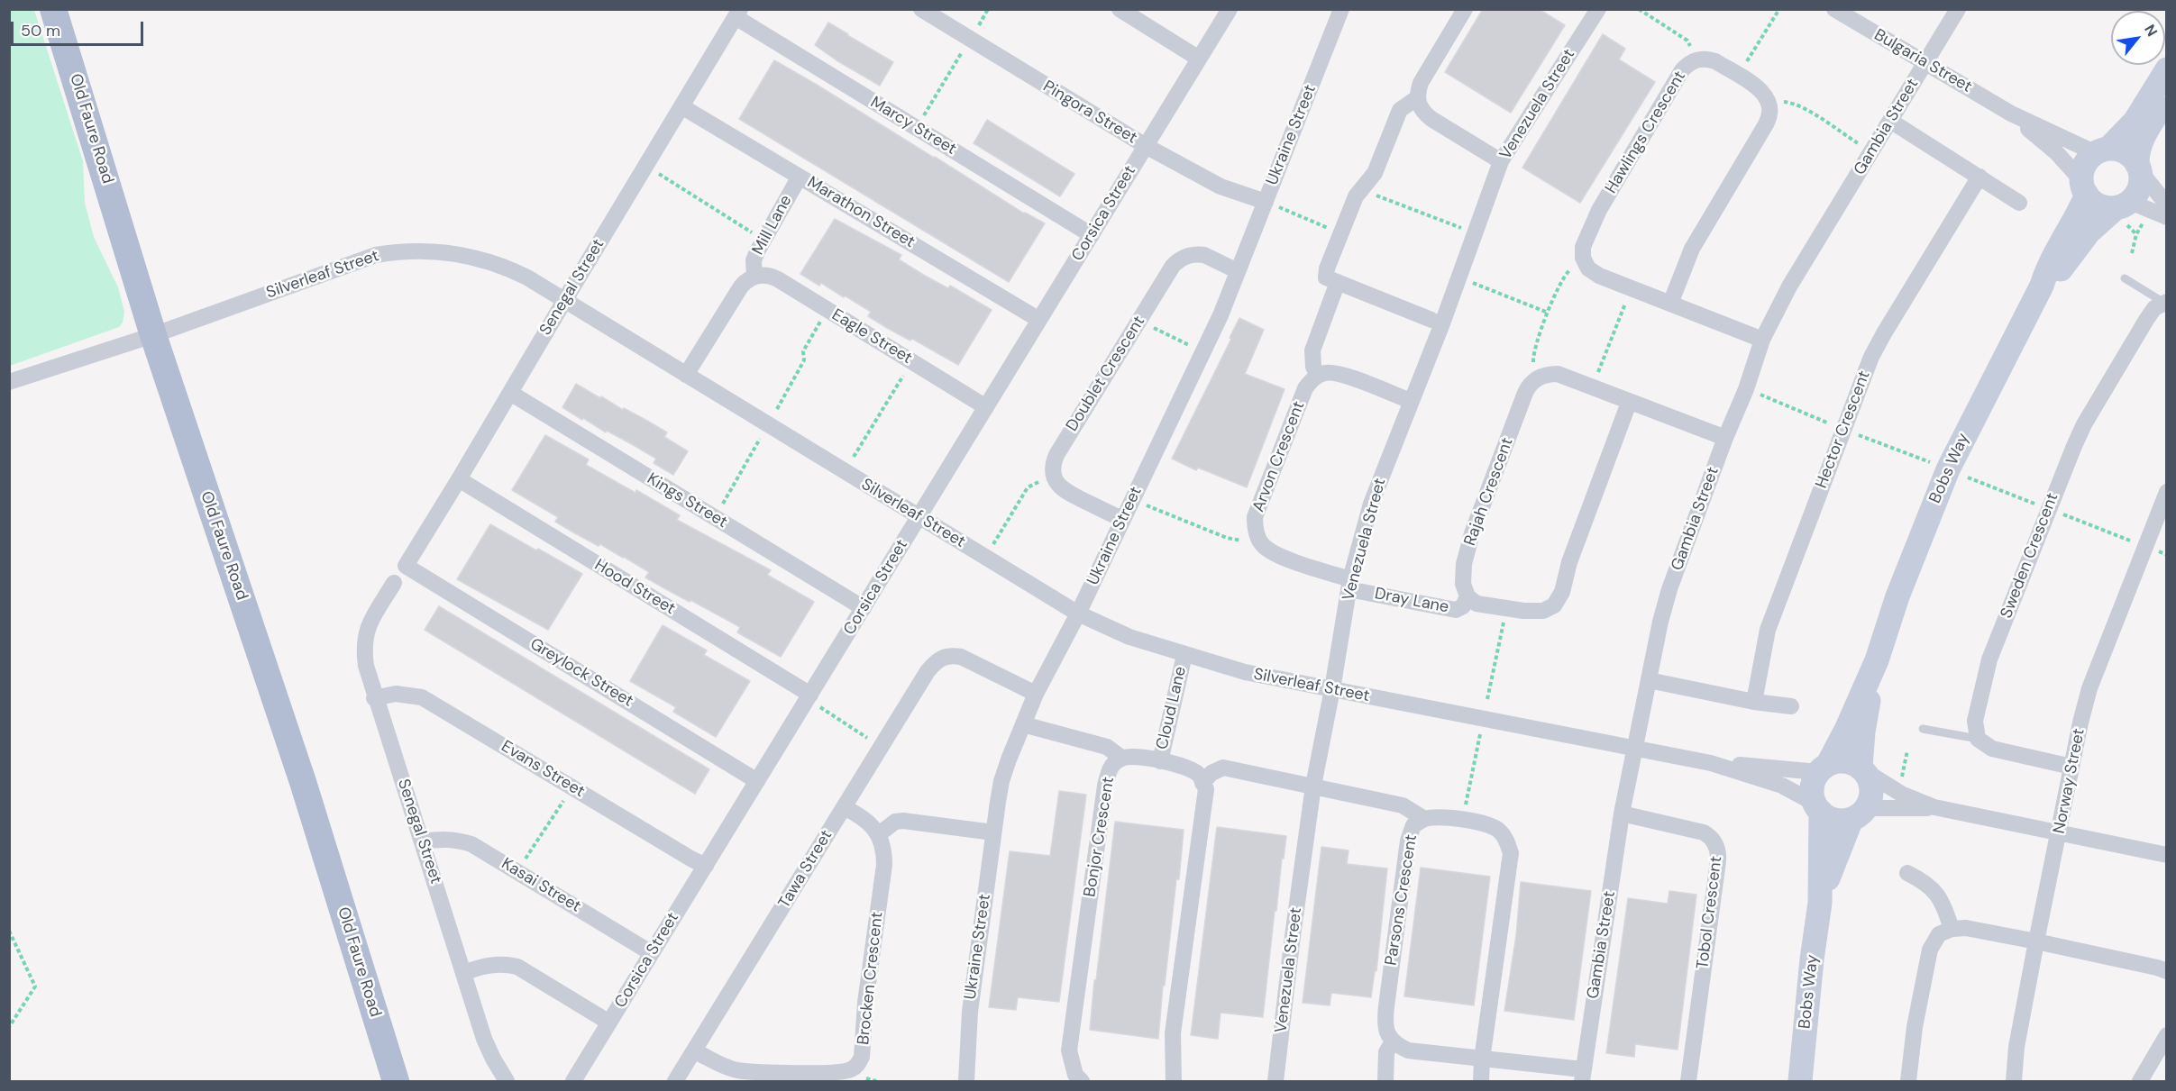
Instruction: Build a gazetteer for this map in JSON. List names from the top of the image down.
{
  "streets": {
    "main road": ["Old Faure Road"],
    "street": [
      "Bulgaria Street",
      "Venezuela Street",
      "Pingora Street",
      "Marcy Street",
      "Gambia Street",
      "Hawlings Crescent",
      "Ukraine Street",
      "Marathon Street",
      "Corsica Street",
      "Mill Lane",
      "Silverleaf Street",
      "Senegal Street",
      "Eagle Street",
      "Doublet Crescent",
      "Hector Crescent",
      "Arvon Crescent",
      "Bobs Way",
      "Rajah Crescent",
      "Kings Street",
      "Sweden Crescent",
      "Hood Street",
      "Dray Lane",
      "Greylock Street",
      "Cloud Lane",
      "Evans Street",
      "Norway Street",
      "Bonjor Crescent",
      "Tawa Street",
      "Kasai Street",
      "Parsons Crescent",
      "Tobol Crescent",
      "Brocken Crescent"
    ]
  },
  "crossings": [
    ["Bulgaria Street", "Gambia Street"],
    ["Bulgaria Street", "Bobs Way"],
    ["Venezuela Street", "Silverleaf Street"],
    ["Venezuela Street", "Arvon Crescent"],
    ["Venezuela Street", "Dray Lane"],
    ["Pingora Street", "Ukraine Street"],
    ["Pingora Street", "Corsica Street"],
    ["Marcy Street", "Corsica Street"],
    ["Marcy Street", "Senegal Street"],
    ["Gambia Street", "Hawlings Crescent"],
    ["Gambia Street", "Silverleaf Street"],
    ["Gambia Street", "Rajah Crescent"],
    ["Gambia Street", "Tobol Crescent"],
    ["Old Faure Road", "Silverleaf Street"],
    ["Ukraine Street", "Silverleaf Street"],
    ["Ukraine Street", "Doublet Crescent"],
    ["Ukraine Street", "Tawa Street"],
    ["Marathon Street", "Corsica Street"],
    ["Marathon Street", "Mill Lane"],
    ["Marathon Street", "Senegal Street"],
    ["Corsica Street", "Silverleaf Street"],
    ["Corsica Street", "Eagle Street"],
    ["Corsica Street", "Kings Street"],
    ["Corsica Street", "Hood Street"],
    ["Corsica Street", "Greylock Street"],
    ["Corsica Street", "Evans Street"],
    ["Corsica Street", "Kasai Street"],
    ["Mill Lane", "Eagle Street"],
    ["Silverleaf Street", "Senegal Street"],
    ["Silverleaf Street", "Bobs Way"],
    ["Silverleaf Street", "Cloud Lane"],
    ["Senegal Street", "Kings Street"],
    ["Senegal Street", "Hood Street"],
    ["Senegal Street", "Greylock Street"],
    ["Senegal Street", "Evans Street"],
    ["Senegal Street", "Kasai Street"],
    ["Arvon Crescent", "Dray Lane"],
    ["Rajah Crescent", "Dray Lane"],
    ["Cloud Lane", "Bonjor Crescent"],
    ["Tawa Street", "Brocken Crescent"]
  ],
  "scale_bar": "50 m",
  "north": "top right"
}
